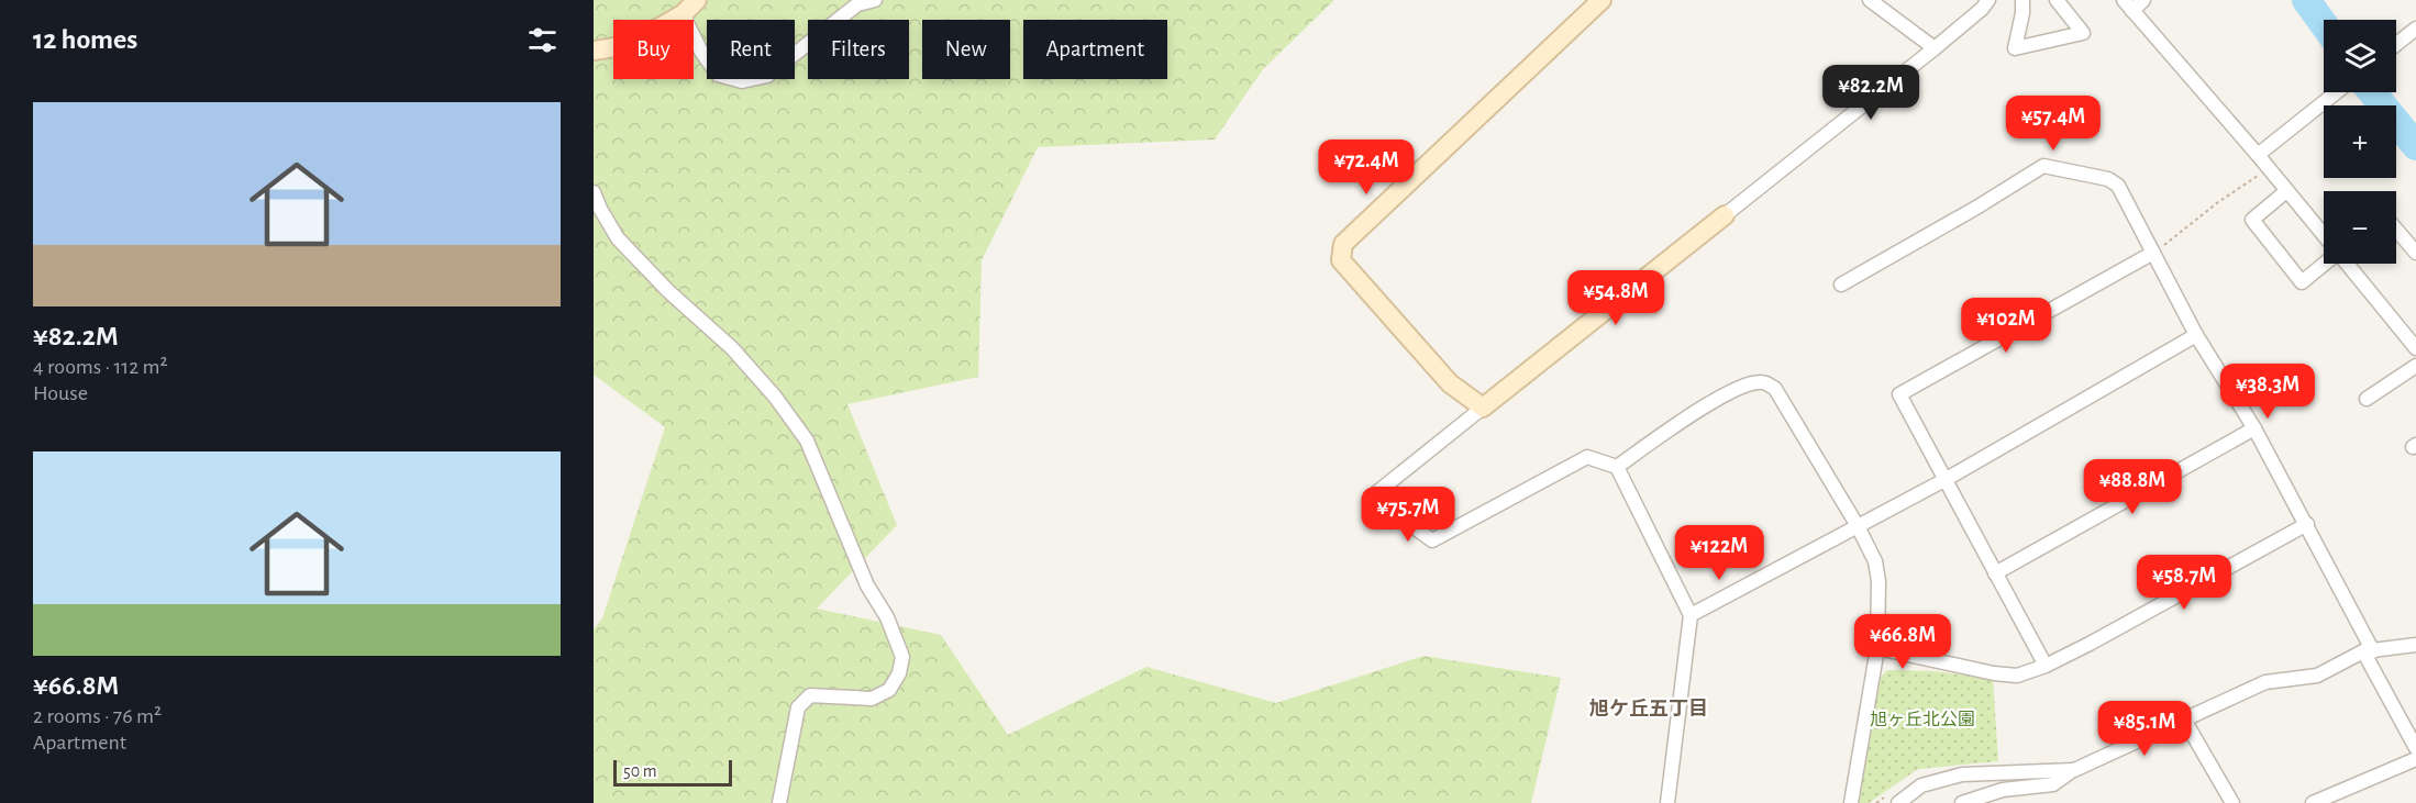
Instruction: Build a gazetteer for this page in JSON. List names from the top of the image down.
{
  "districts": ["旭ケ丘五丁目"],
  "parks": ["旭ヶ丘北公園"],
  "scale_bar": "50 m",
  "page": {
    "heading": "12 homes",
    "map_buttons": ["+", "−"],
    "chip": [
      "Buy",
      "Rent",
      "Filters",
      "New",
      "Apartment"
    ],
    "price": [
      "¥82.2M",
      "¥57.4M",
      "¥72.4M",
      "¥54.8M",
      "¥102M",
      "¥38.3M",
      "¥88.8M",
      "¥75.7M",
      "¥122M",
      "¥58.7M",
      "¥66.8M",
      "¥85.1M"
    ],
    "list": [
      {
        "name": "¥82.2M",
        "note": "4 rooms · 112 m² · House"
      },
      {
        "name": "¥66.8M",
        "note": "2 rooms · 76 m² · Apartment"
      }
    ],
    "scale": "50 m"
  }
}
